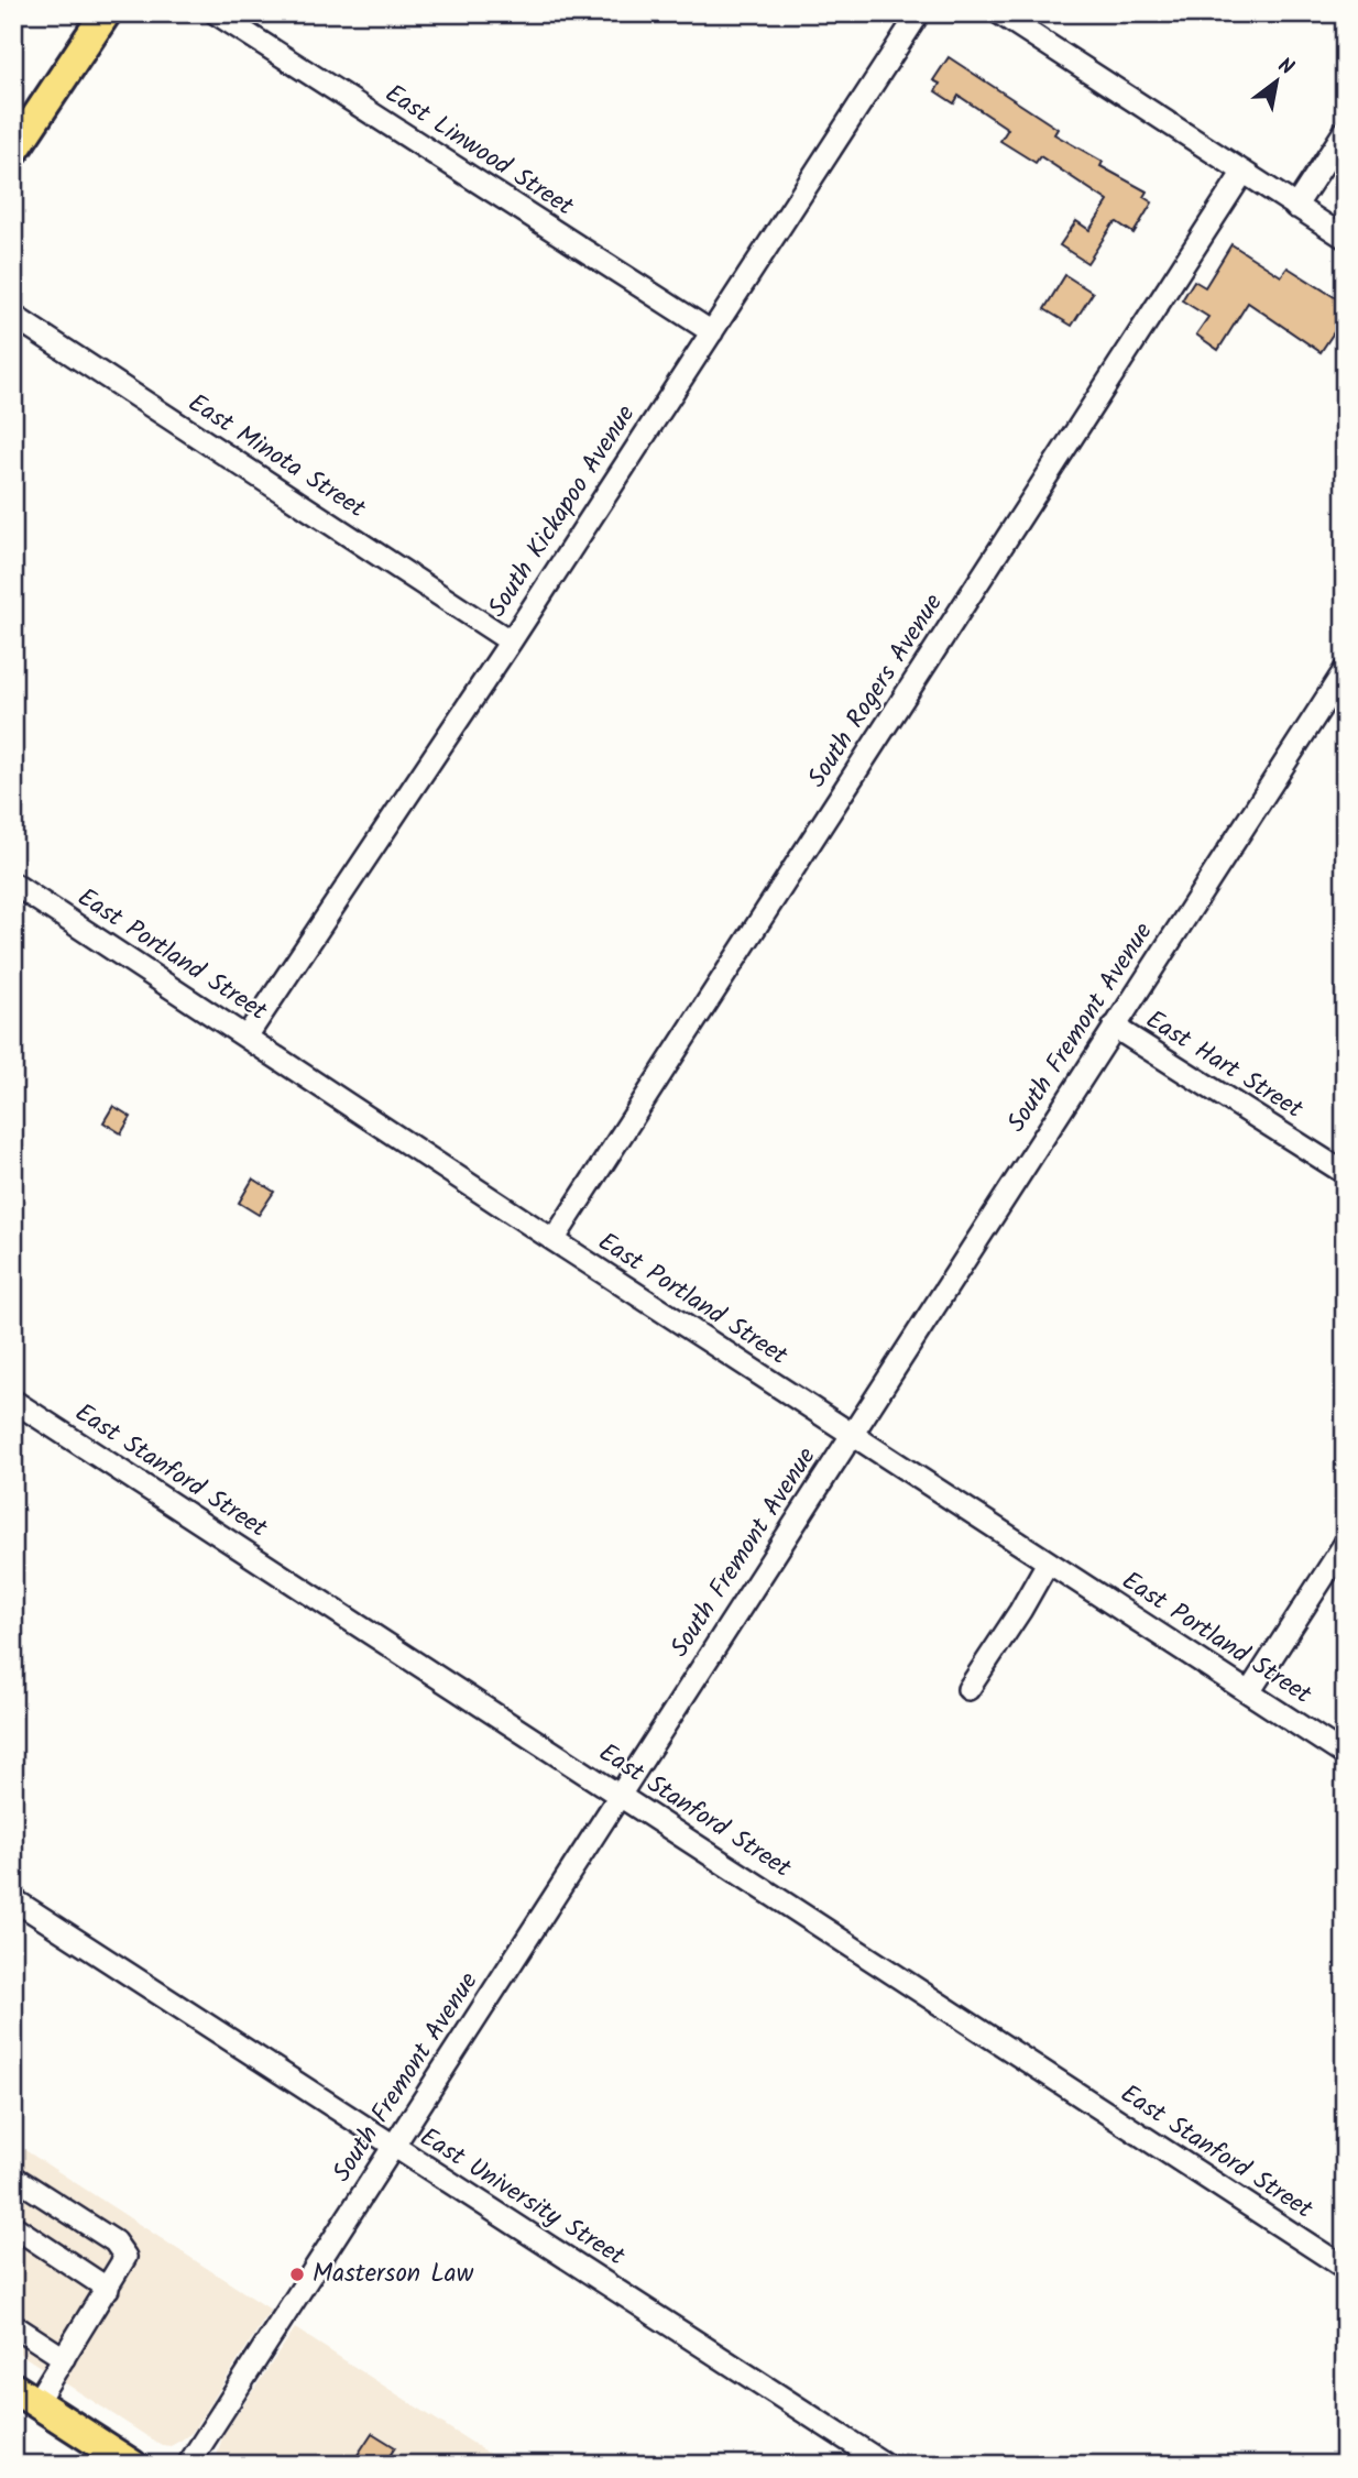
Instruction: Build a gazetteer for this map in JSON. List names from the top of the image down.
{
  "streets": {
    "street": [
      "East Linwood Street",
      "East Minota Street",
      "South Kickapoo Avenue",
      "South Rogers Avenue",
      "East Portland Street",
      "South Fremont Avenue",
      "East Hart Street",
      "East Stanford Street",
      "East University Street"
    ]
  },
  "crossings": [
    ["East Linwood Street", "South Kickapoo Avenue"],
    ["East Minota Street", "South Kickapoo Avenue"],
    ["South Kickapoo Avenue", "East Portland Street"],
    ["South Rogers Avenue", "East Portland Street"],
    ["East Portland Street", "South Fremont Avenue"],
    ["South Fremont Avenue", "East Hart Street"],
    ["South Fremont Avenue", "East Stanford Street"],
    ["South Fremont Avenue", "East University Street"]
  ],
  "places": ["Masterson Law"],
  "north": "top right"
}
